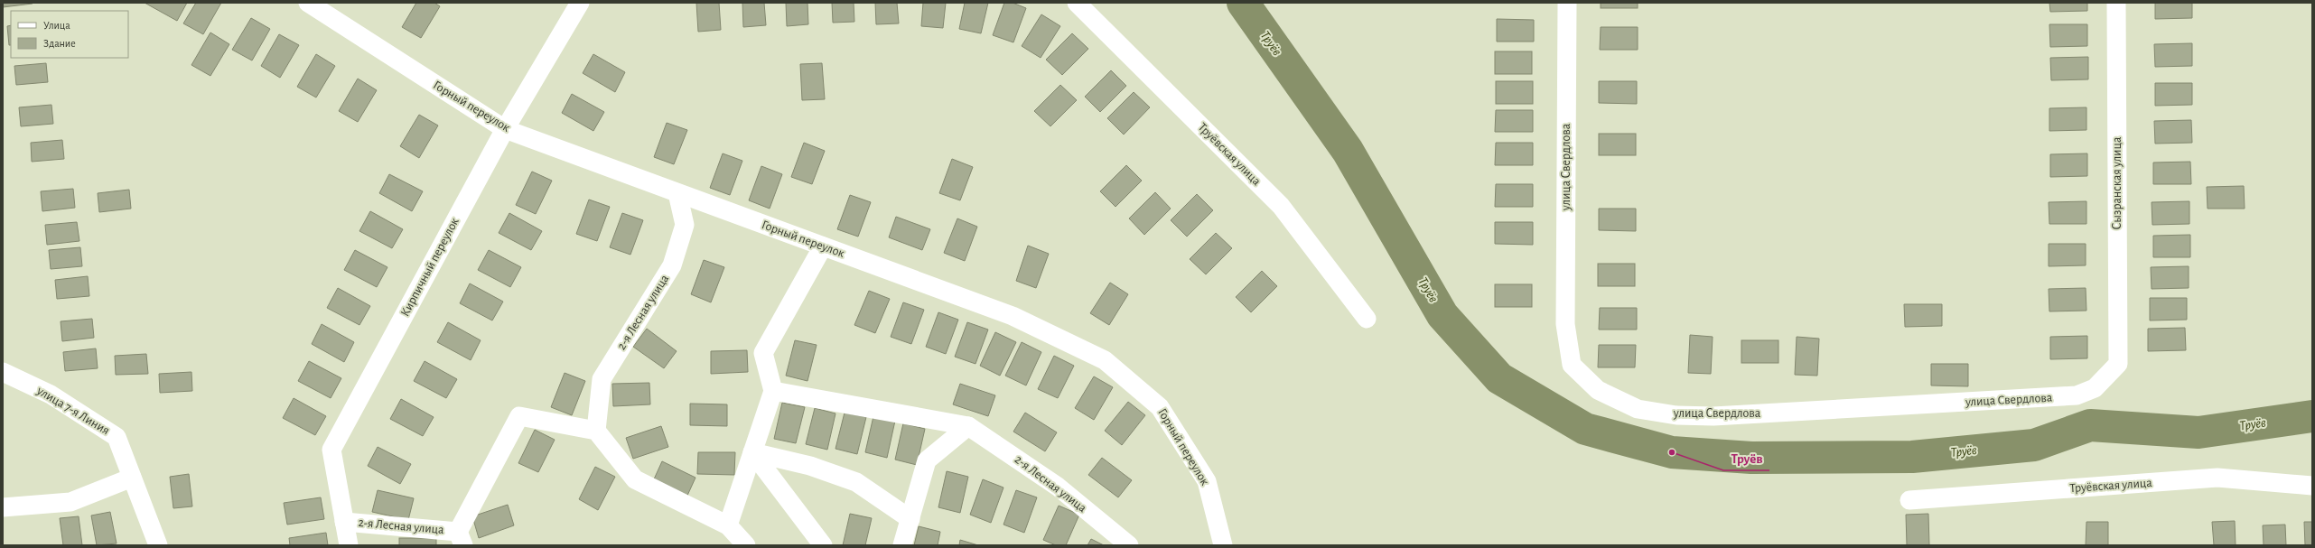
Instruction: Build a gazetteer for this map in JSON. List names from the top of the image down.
{
  "streets": {
    "street": [
      "Горный переулок",
      "Труёвская улица",
      "улица Свердлова",
      "Сызранская улица",
      "Кирпичный переулок",
      "2-я Лесная улица",
      "улица 7-я Линия"
    ]
  },
  "crossings": [
    ["Горный переулок", "Кирпичный переулок"],
    ["Горный переулок", "2-я Лесная улица"],
    ["улица Свердлова", "Сызранская улица"],
    ["Кирпичный переулок", "2-я Лесная улица"]
  ],
  "water": ["Труёв"],
  "places": ["Труёв"],
  "legend": ["Улица", "Здание"]
}
